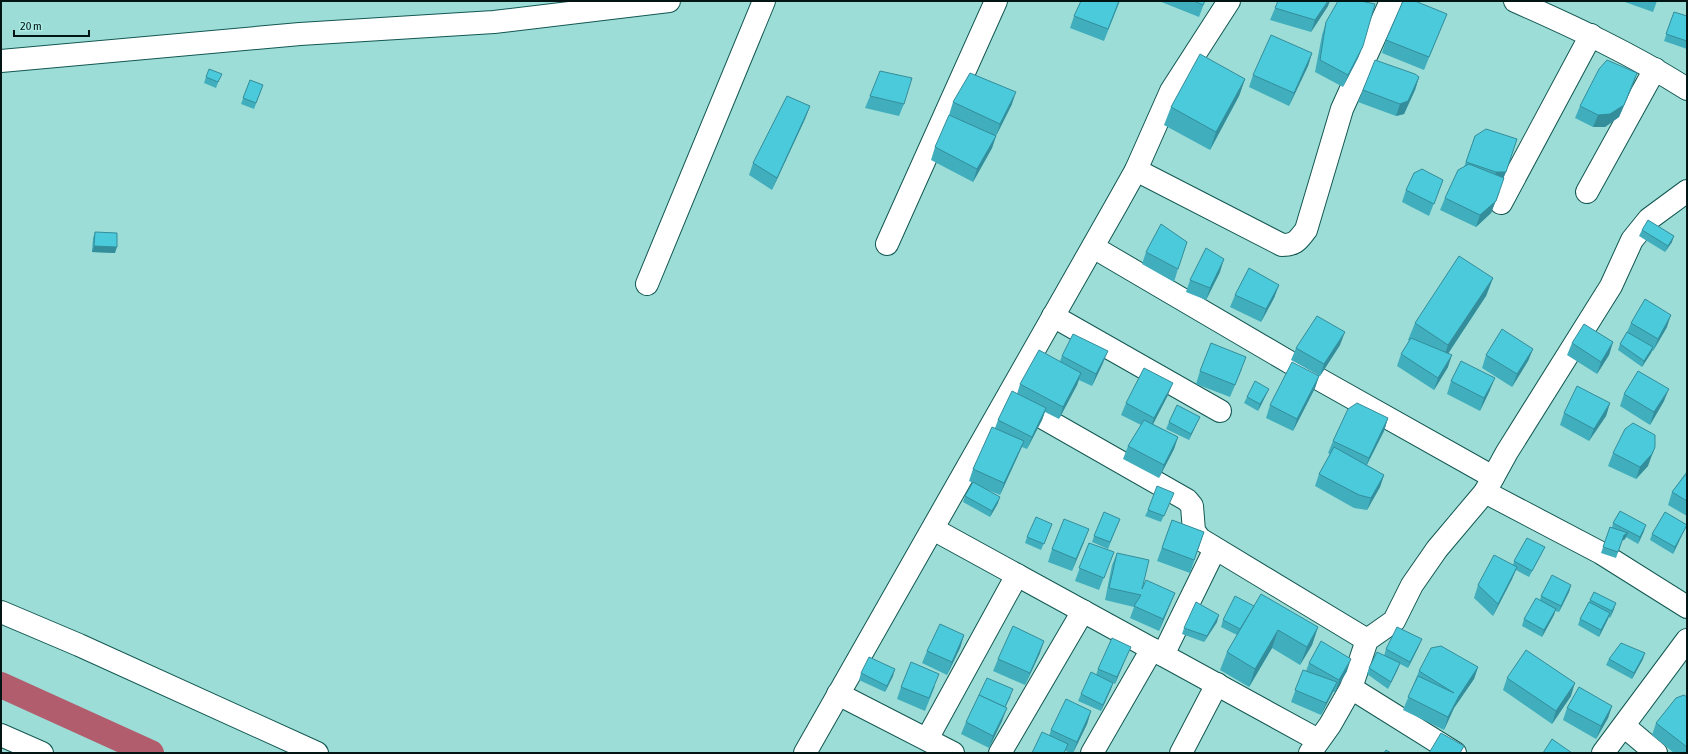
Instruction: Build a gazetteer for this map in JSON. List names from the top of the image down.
{
  "scale_bar": "20 m"
}
